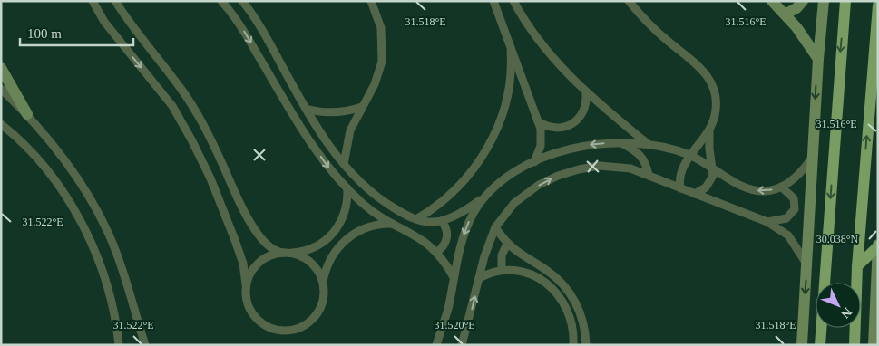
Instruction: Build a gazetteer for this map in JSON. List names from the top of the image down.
{
  "scale_bar": "100 m",
  "north": "bottom right",
  "coordinates": [
    "31.518°E",
    "31.516°E",
    "31.522°E",
    "30.038°N",
    "31.520°E"
  ]
}
